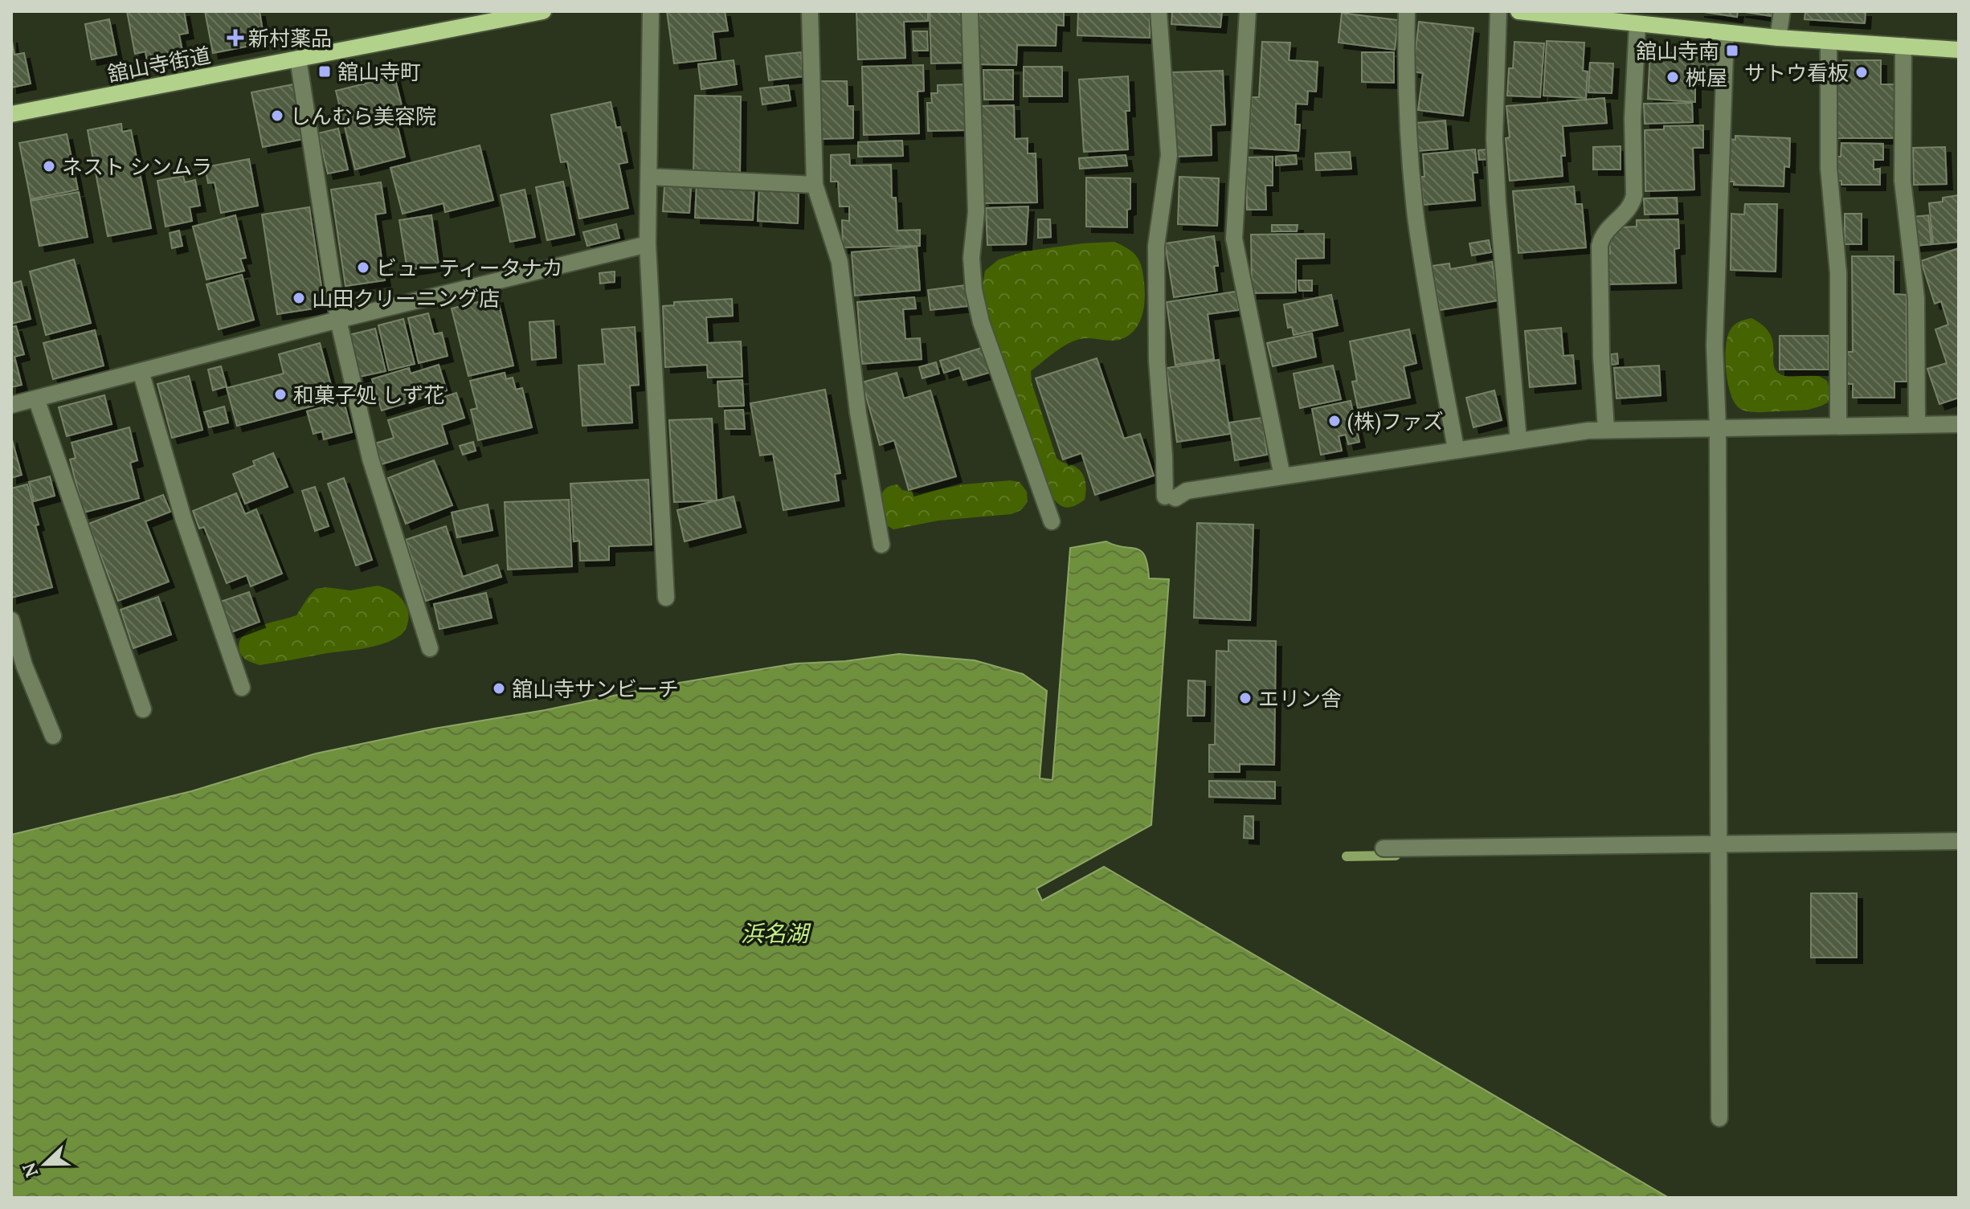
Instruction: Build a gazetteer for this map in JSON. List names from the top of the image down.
{
  "streets": {
    "main road": ["舘山寺街道"]
  },
  "water": ["浜名湖"],
  "places": {
    "health": ["新村薬品"],
    "transit": ["舘山寺南", "舘山寺町"],
    "other": [
      "サトウ看板",
      "桝屋",
      "しんむら美容院",
      "ネスト シンムラ",
      "ビューティータナカ",
      "山田クリーニング店",
      "和菓子処 しず花",
      "(株)ファズ",
      "舘山寺サンビーチ",
      "エリン舎"
    ]
  },
  "north": "left"
}
